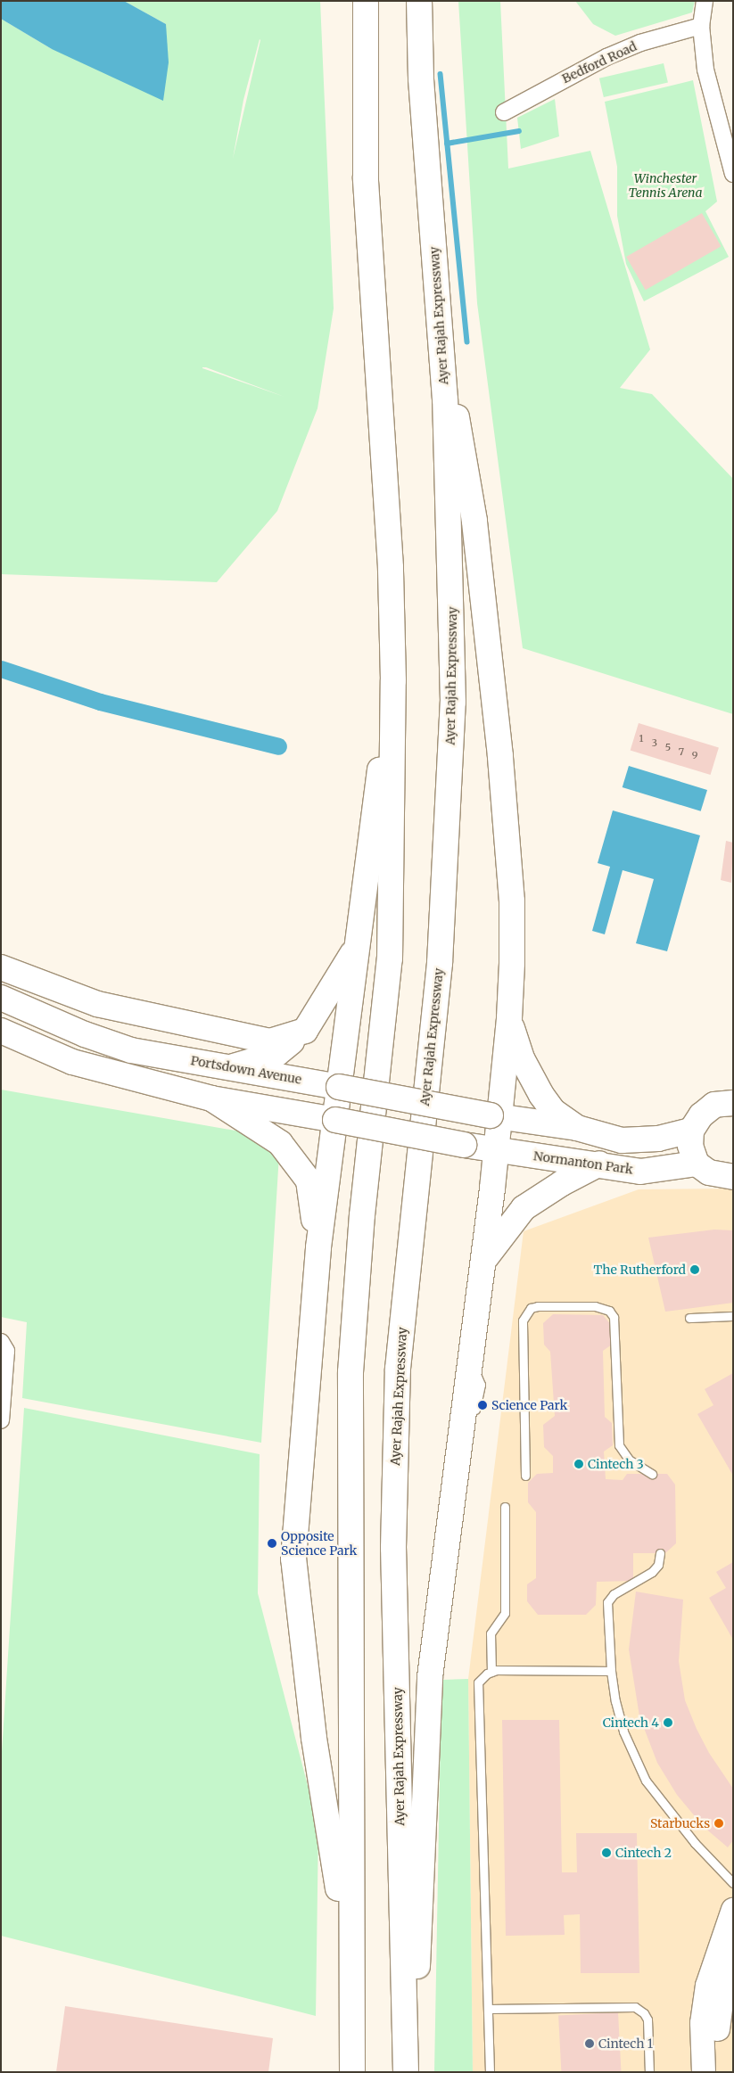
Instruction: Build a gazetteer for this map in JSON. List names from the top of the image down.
{
  "streets": {
    "highway": ["Ayer Rajah Expressway", "Portsdown Avenue", "Normanton Park"],
    "street": ["Bedford Road"]
  },
  "parks": ["Winchester Tennis Arena"],
  "places": [
    "The Rutherford",
    "Science Park",
    "Cintech 3",
    "Opposite Science Park",
    "Cintech 4",
    "Starbucks",
    "Cintech 2",
    "Cintech 1"
  ],
  "house_numbers": [
    "1",
    "3",
    "5",
    "7",
    "9"
  ]
}
